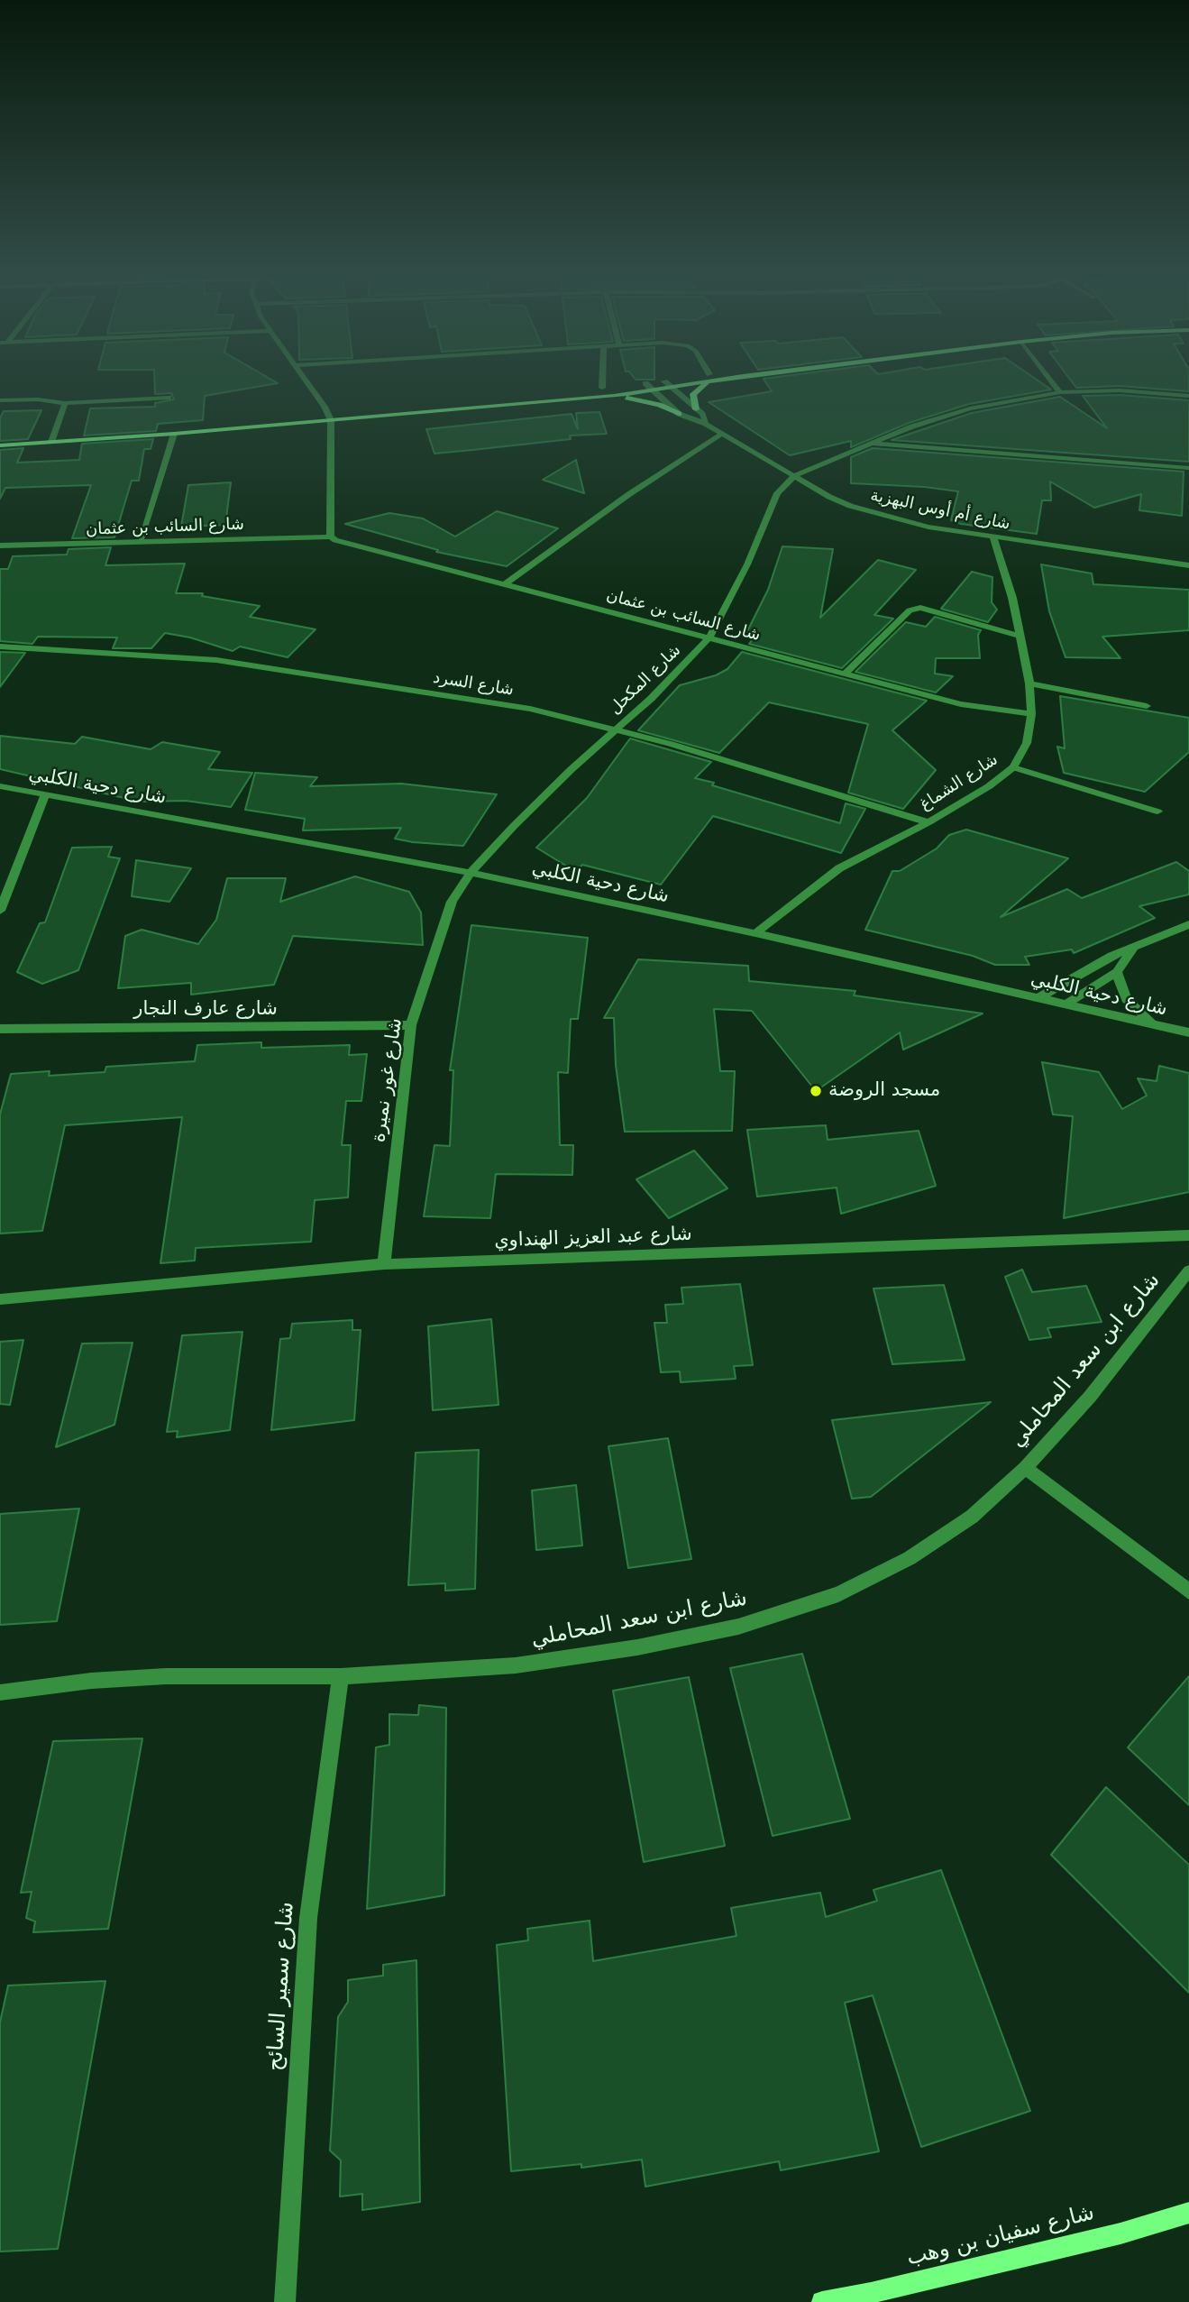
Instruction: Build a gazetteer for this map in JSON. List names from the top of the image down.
{
  "streets": {
    "street": [
      "شارع أم أوس البهزية",
      "شارع السائب بن عثمان",
      "شارع المكحل",
      "شارع السرد",
      "شارع الشماغ",
      "شارع دحية الكلبي",
      "شارع عارف النجار",
      "شارع غور نميرة",
      "شارع عبد العزيز الهنداوي",
      "شارع ابن سعد المحاملي",
      "شارع سمير السائح",
      "شارع سفيان بن وهب"
    ]
  },
  "crossings": [
    ["شارع أم أوس البهزية", "شارع المكحل"],
    ["شارع أم أوس البهزية", "شارع الشماغ"],
    ["شارع السائب بن عثمان", "شارع المكحل"],
    ["شارع السائب بن عثمان", "شارع الشماغ"],
    ["شارع المكحل", "شارع السرد"],
    ["شارع المكحل", "شارع دحية الكلبي"],
    ["شارع المكحل", "شارع غور نميرة"],
    ["شارع السرد", "شارع الشماغ"],
    ["شارع الشماغ", "شارع دحية الكلبي"],
    ["شارع دحية الكلبي", "شارع غور نميرة"],
    ["شارع عارف النجار", "شارع غور نميرة"],
    ["شارع غور نميرة", "شارع عبد العزيز الهنداوي"],
    ["شارع ابن سعد المحاملي", "شارع سمير السائح"]
  ],
  "places": ["مسجد الروضة"]
}
